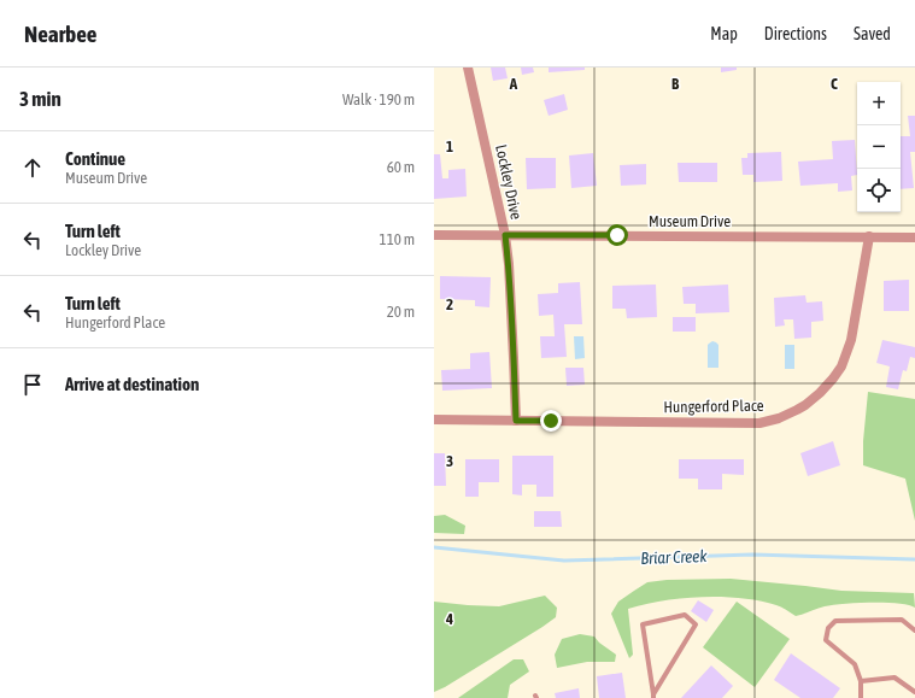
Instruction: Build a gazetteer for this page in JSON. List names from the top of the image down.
{
  "streets": {
    "street": ["Lockley Drive", "Museum Drive", "Hungerford Place"]
  },
  "crossings": [
    ["Lockley Drive", "Museum Drive"],
    ["Lockley Drive", "Hungerford Place"],
    ["Museum Drive", "Hungerford Place"]
  ],
  "water": ["Briar Creek"],
  "page": {
    "header": "Nearbee",
    "nav": ["Map", "Directions", "Saved"],
    "heading": ["3 min", "Walk · 190 m"],
    "map_buttons": ["+", "−"],
    "list": [
      ["Continue", "Museum Drive", "60 m"],
      ["Turn left", "Lockley Drive", "110 m"],
      ["Turn left", "Hungerford Place", "20 m"],
      "Arrive at destination"
    ]
  },
  "grid": {
    "columns": ["A", "B", "C"],
    "rows": [
      "1",
      "2",
      "3",
      "4"
    ]
  }
}
